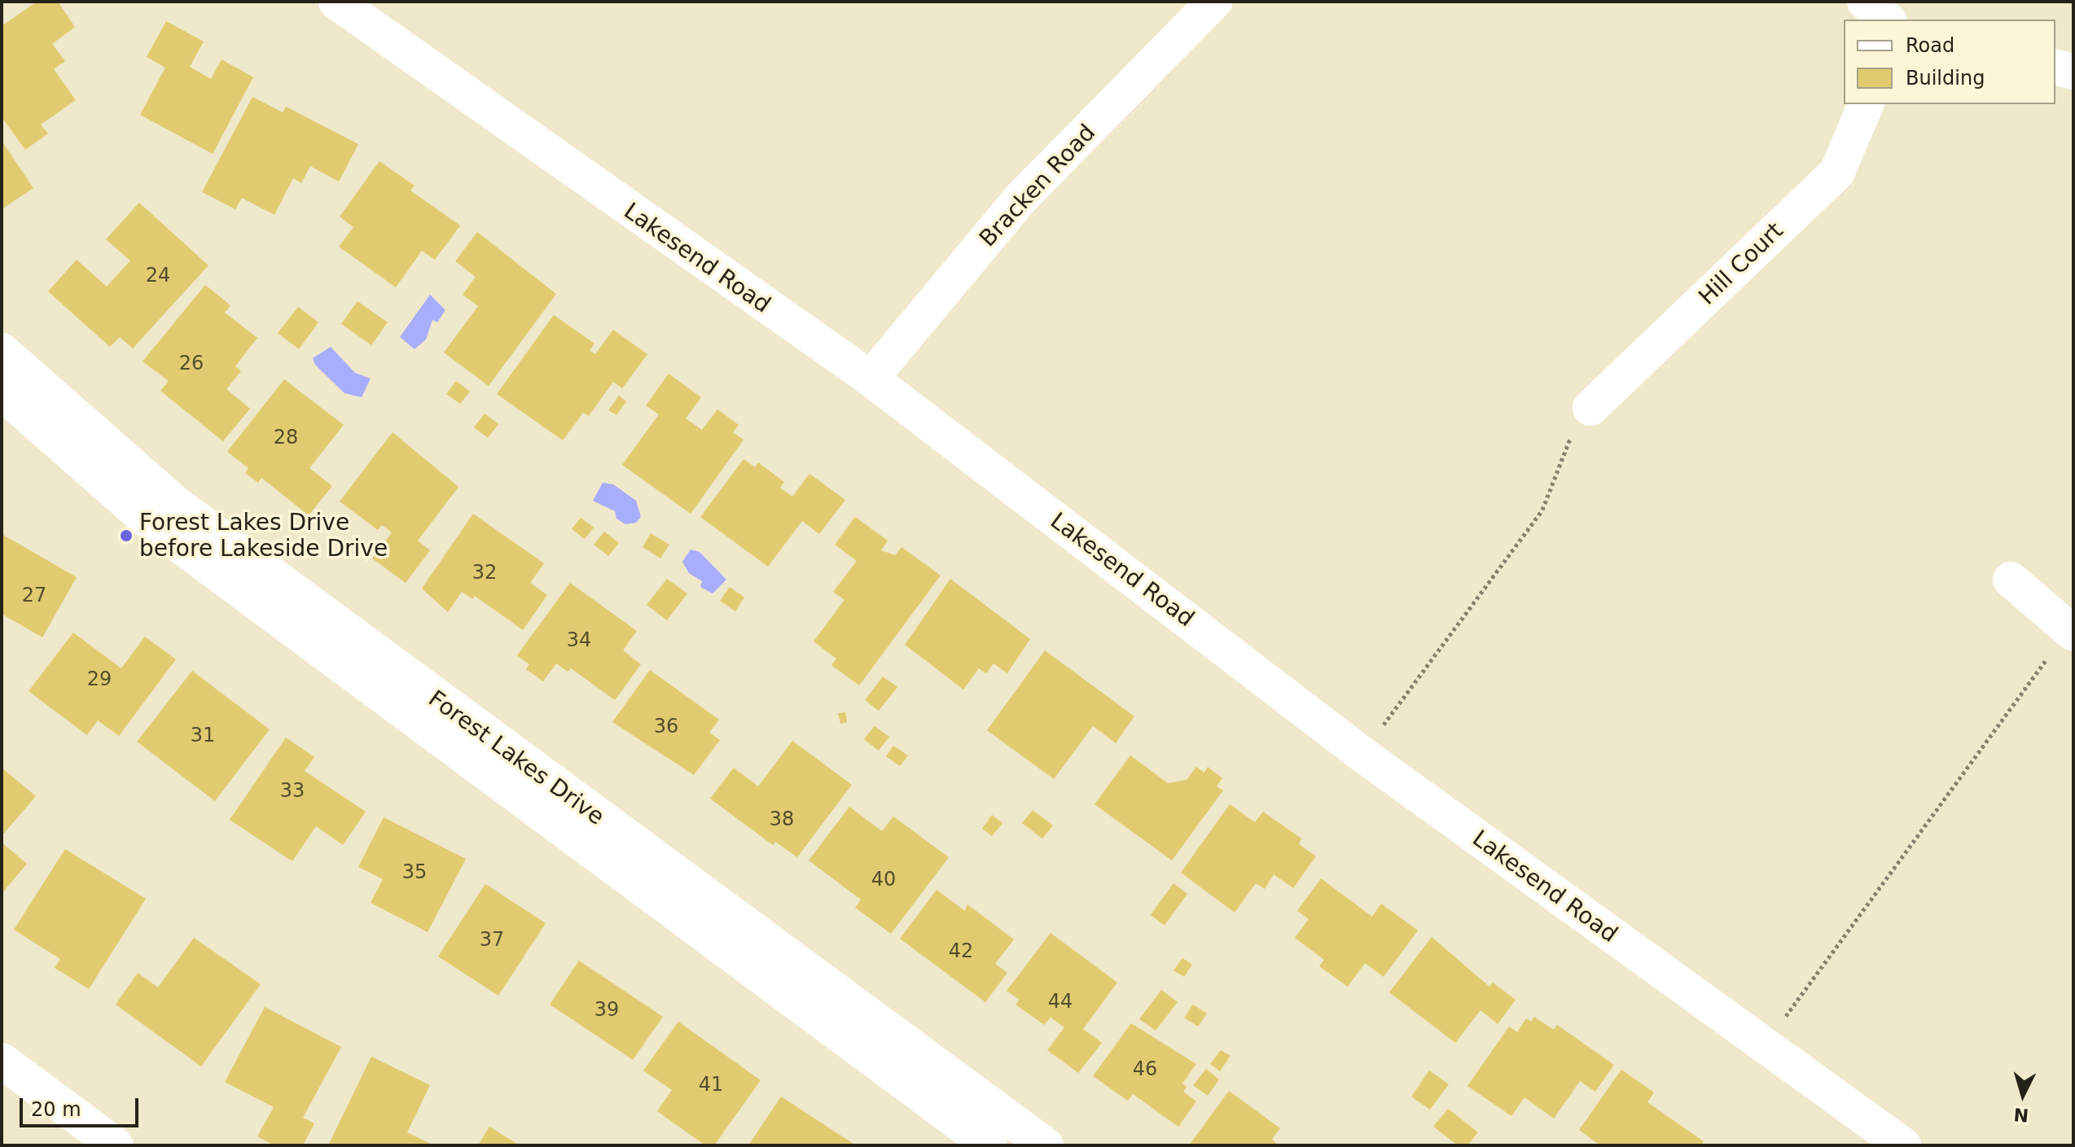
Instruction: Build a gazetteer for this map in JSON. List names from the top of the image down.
{
  "streets": {
    "street": [
      "Bracken Road",
      "Lakesend Road",
      "Hill Court",
      "Forest Lakes Drive"
    ]
  },
  "crossings": [
    ["Bracken Road", "Lakesend Road"]
  ],
  "places": ["Forest Lakes Drive before Lakeside Drive"],
  "house_numbers": [
    "24",
    "26",
    "28",
    "32",
    "27",
    "34",
    "29",
    "36",
    "31",
    "33",
    "38",
    "35",
    "40",
    "37",
    "42",
    "44",
    "39",
    "46",
    "41"
  ],
  "legend": ["Road", "Building"],
  "scale_bar": "20 m",
  "north": "bottom"
}
